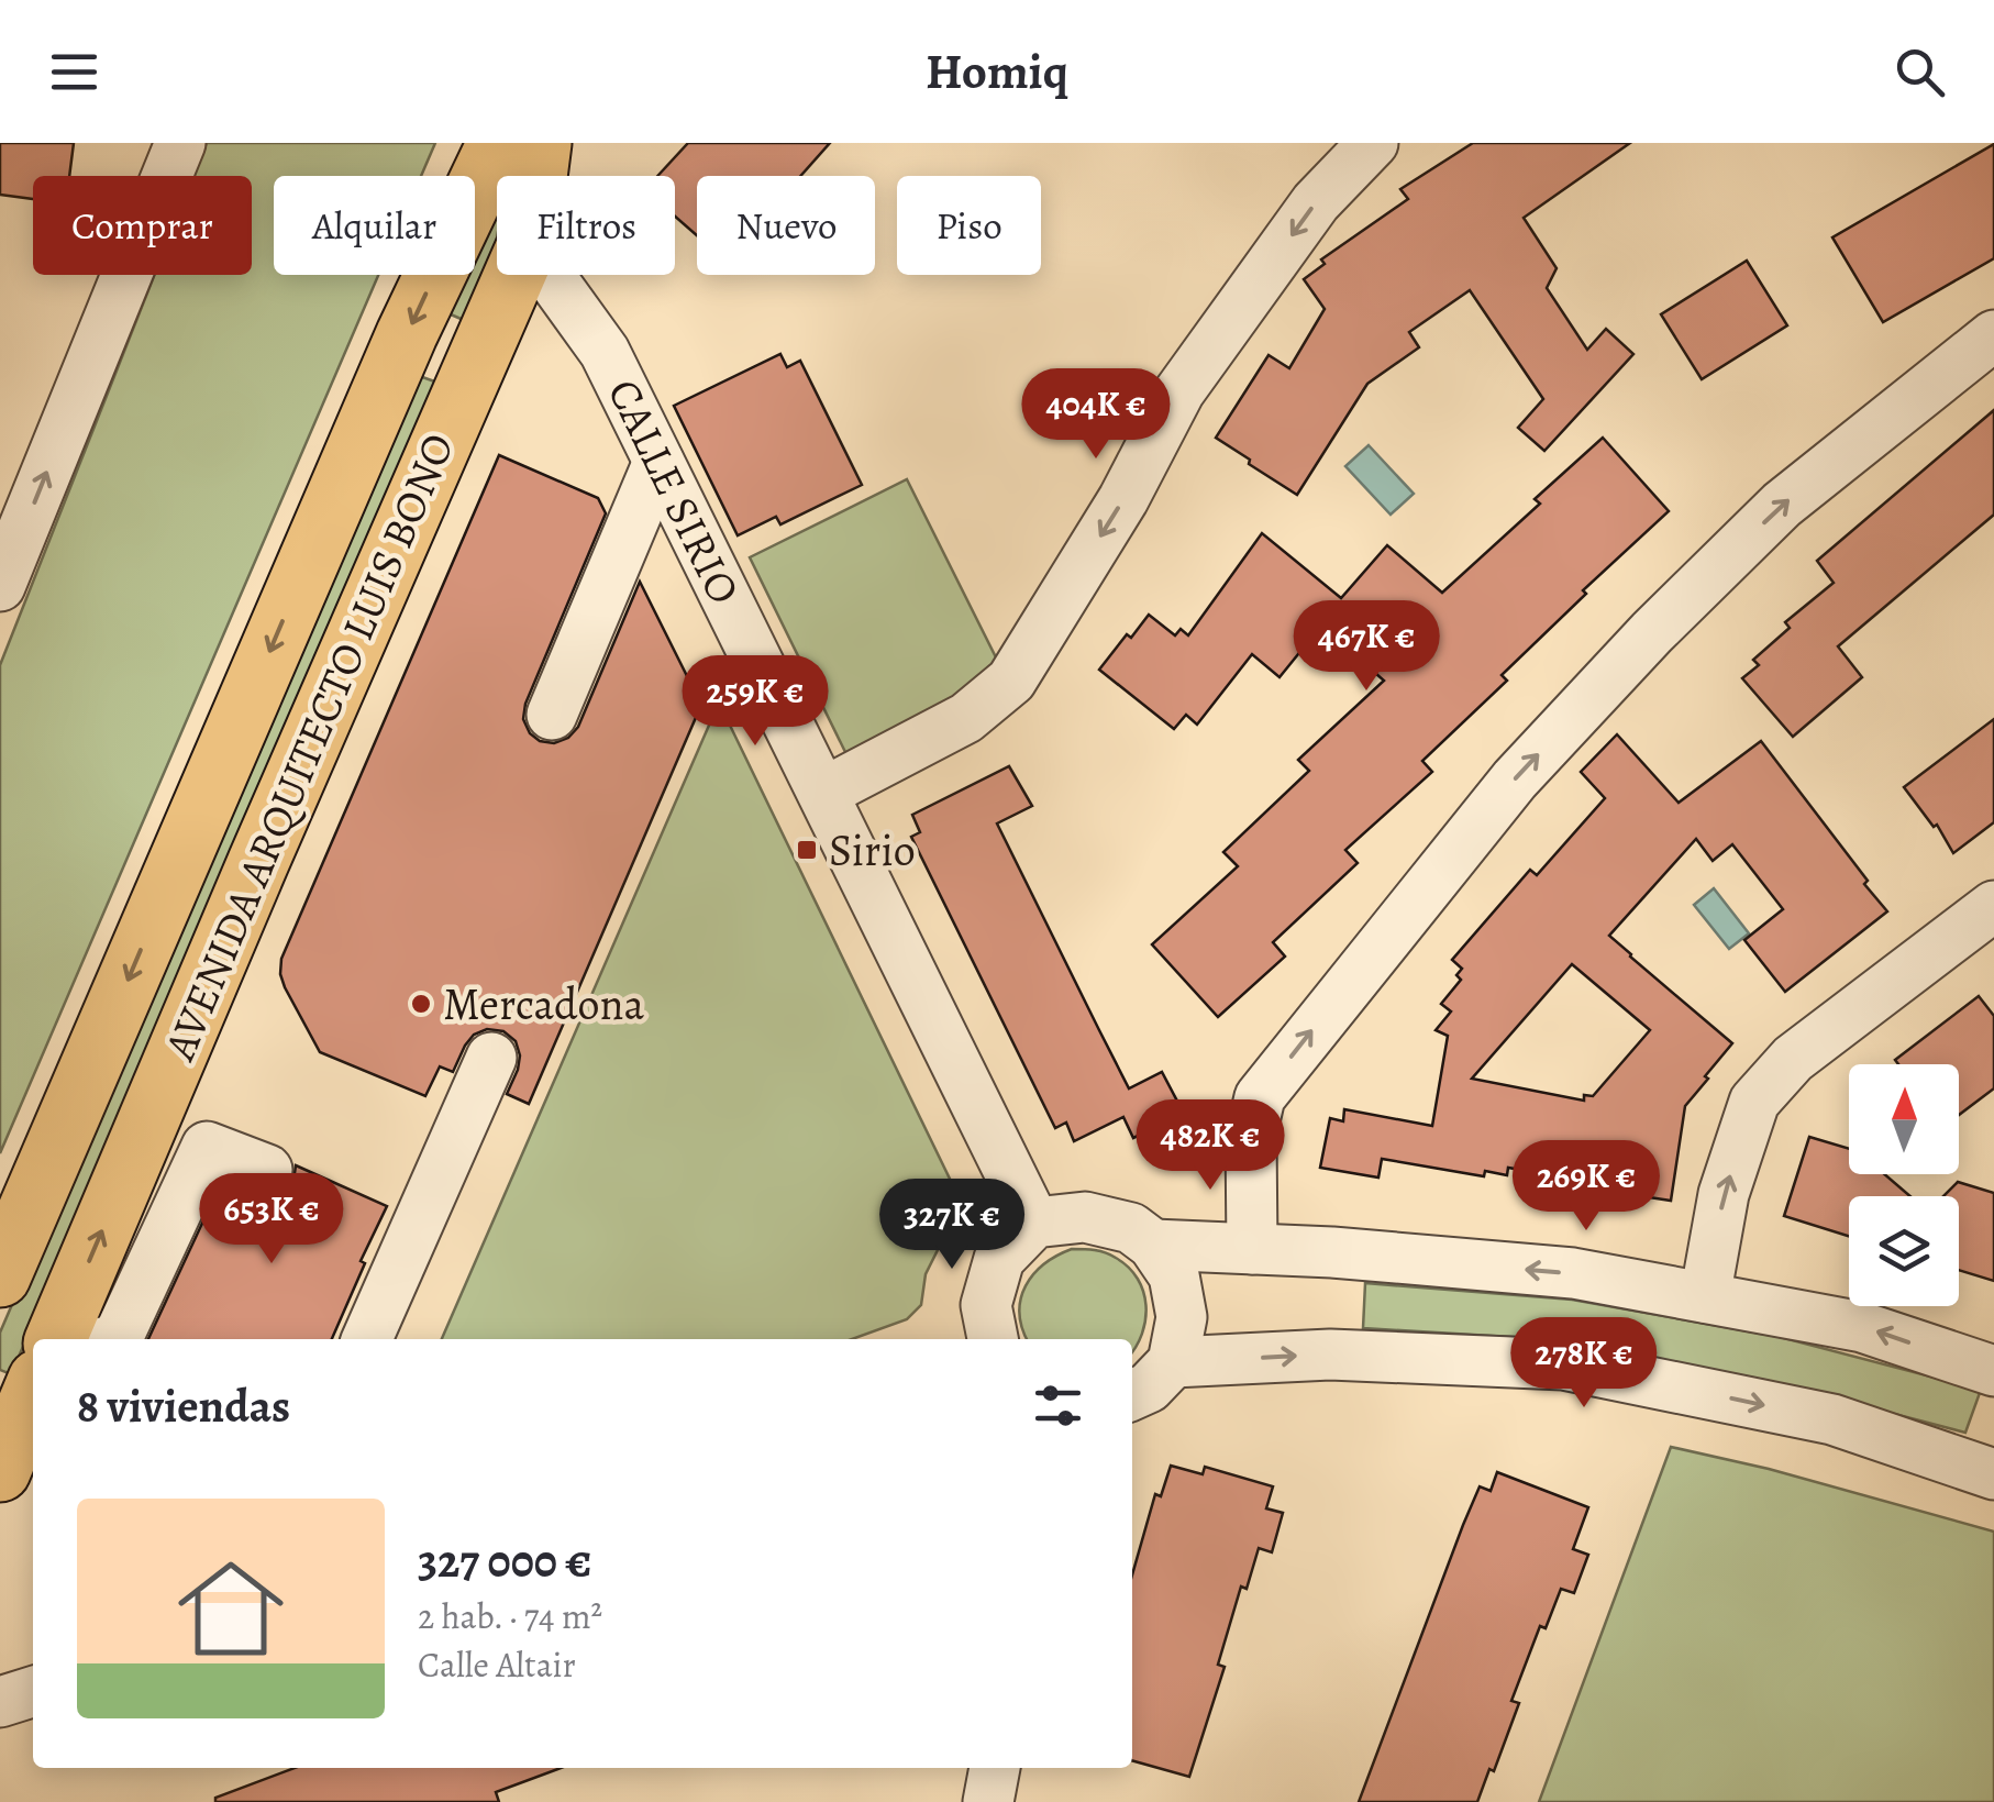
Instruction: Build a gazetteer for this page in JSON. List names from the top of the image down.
{
  "streets": {
    "main road": ["AVENIDA ARQUITECTO LUIS BONO"],
    "street": ["CALLE SIRIO"]
  },
  "places": {
    "transit": ["Sirio"],
    "other": ["Mercadona"]
  },
  "north": "top",
  "page": {
    "header": "Homiq",
    "chip": [
      "Comprar",
      "Alquilar",
      "Filtros",
      "Nuevo",
      "Piso"
    ],
    "price": [
      "404K €",
      "467K €",
      "259K €",
      "482K €",
      "269K €",
      "653K €",
      "327K €",
      "278K €"
    ],
    "heading": "8 viviendas",
    "list": [
      {
        "name": "327 000 €",
        "note": "2 hab. · 74 m² · Calle Altair"
      }
    ]
  }
}
